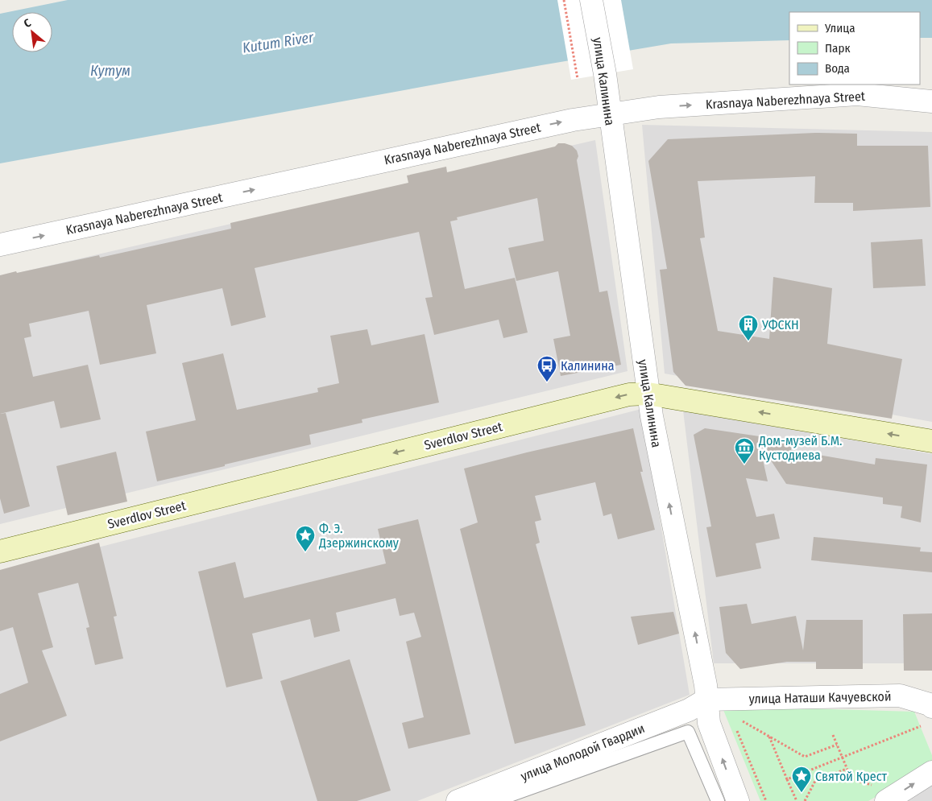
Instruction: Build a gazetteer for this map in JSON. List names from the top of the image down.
{
  "streets": {
    "main road": ["Sverdlov Street"],
    "street": [
      "улица Калинина",
      "Krasnaya Naberezhnaya Street",
      "улица Наташи Качуевской",
      "улица Молодой Гвардии"
    ]
  },
  "crossings": [
    ["улица Калинина", "Krasnaya Naberezhnaya Street"],
    ["улица Калинина", "Sverdlov Street"],
    ["улица Калинина", "улица Наташи Качуевской"],
    ["улица Калинина", "улица Молодой Гвардии"],
    ["улица Наташи Качуевской", "улица Молодой Гвардии"]
  ],
  "one_way": ["улица Калинина", "Krasnaya Naberezhnaya Street", "Sverdlov Street"],
  "water": ["Kutum River", "Кутум"],
  "places": {
    "building": ["УФСКН"],
    "bus stop": ["Калинина"],
    "museum": ["Дом-музей Б.М. Кустодиева"],
    "place": ["Ф. Э. Дзержинскому", "Святой Крест"]
  },
  "legend": ["Улица", "Парк", "Вода"],
  "north": "top left"
}
